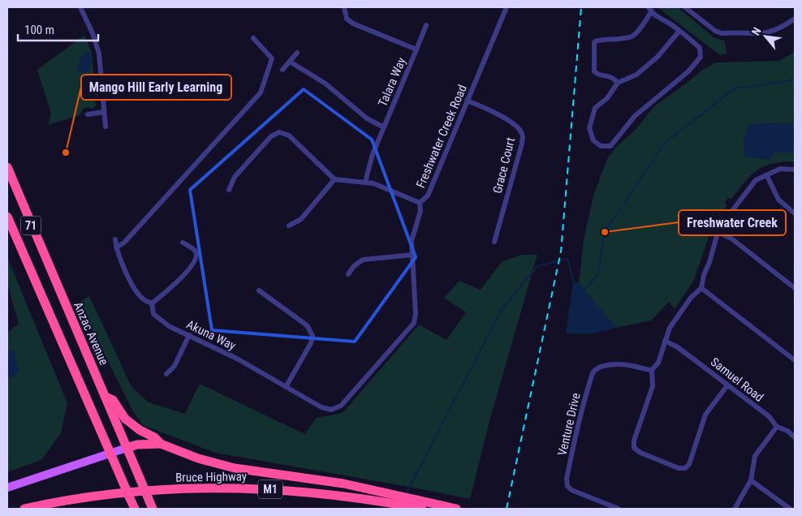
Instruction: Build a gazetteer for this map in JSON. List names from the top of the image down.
{
  "streets": {
    "highway": [
      "71",
      "Anzac Avenue",
      "Bruce Highway",
      "M1"
    ],
    "street": [
      "Talara Way",
      "Freshwater Creek Road",
      "Grace Court",
      "Akuna Way",
      "Samuel Road",
      "Venture Drive"
    ]
  },
  "crossings": [
    ["Freshwater Creek Road", "Grace Court"],
    ["Freshwater Creek Road", "Akuna Way"]
  ],
  "places": ["Mango Hill Early Learning", "Freshwater Creek"],
  "scale_bar": "100 m",
  "north": "top left"
}
